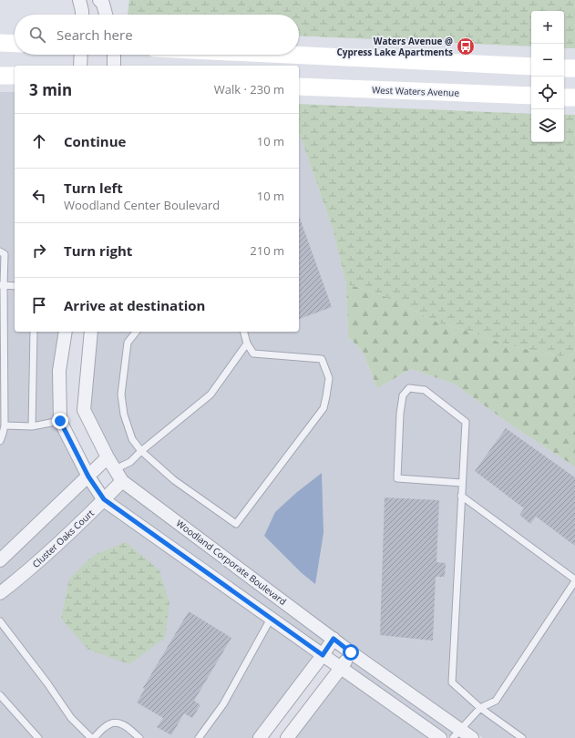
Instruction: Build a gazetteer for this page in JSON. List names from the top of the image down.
{
  "streets": {
    "main road": ["West Waters Avenue"],
    "street": ["Cluster Oaks Court", "Woodland Corporate Boulevard"]
  },
  "crossings": [
    ["Cluster Oaks Court", "Woodland Corporate Boulevard"]
  ],
  "places": {
    "bus stop": ["Waters Avenue @ Cypress Lake Apartments"]
  },
  "page": {
    "map_buttons": ["+", "−"],
    "search": "Search here",
    "heading": ["3 min", "Walk · 230 m"],
    "list": [
      ["Continue", "10 m"],
      ["Turn left", "Woodland Center Boulevard", "10 m"],
      ["Turn right", "210 m"],
      "Arrive at destination"
    ]
  }
}
